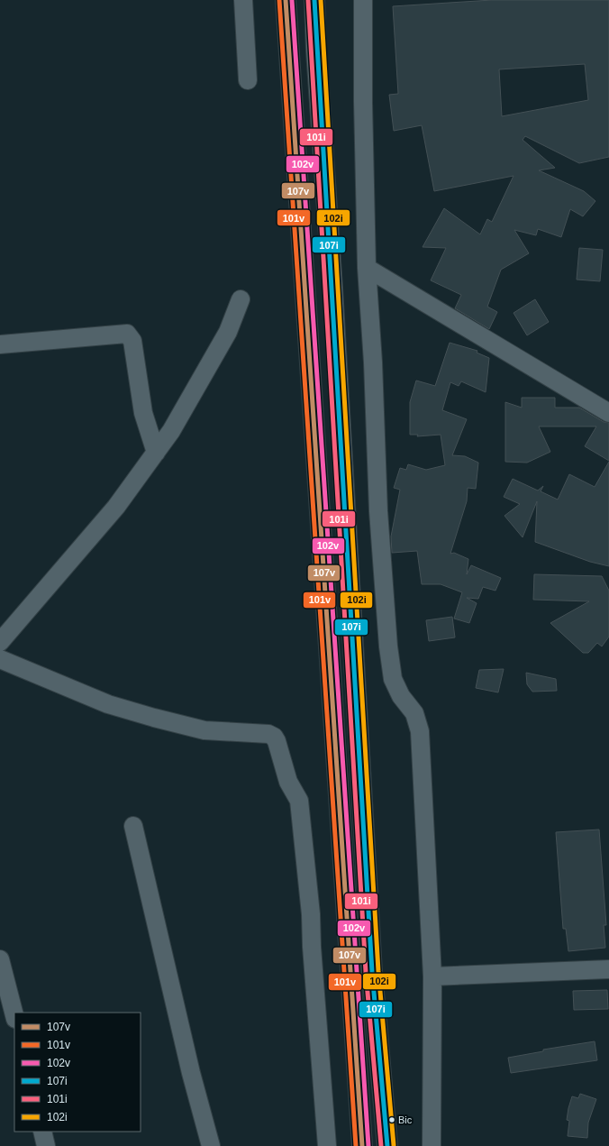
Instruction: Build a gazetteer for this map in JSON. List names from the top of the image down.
{
  "places": ["Bic"],
  "lines": [
    "transit line 107v",
    "transit line 101v",
    "transit line 102v",
    "transit line 107i",
    "transit line 101i",
    "transit line 102i"
  ],
  "legend": [
    "107v",
    "101v",
    "102v",
    "107i",
    "101i",
    "102i"
  ]
}
